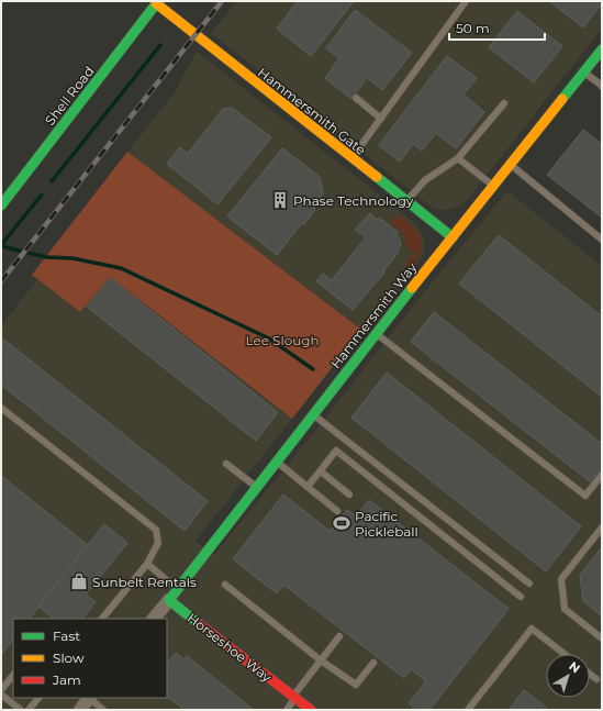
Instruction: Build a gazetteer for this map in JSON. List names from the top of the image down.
{
  "streets": {
    "street": [
      "Shell Road",
      "Hammersmith Gate",
      "Hammersmith Way",
      "Horseshoe Way"
    ]
  },
  "crossings": [
    ["Shell Road", "Hammersmith Gate"],
    ["Hammersmith Gate", "Hammersmith Way"],
    ["Hammersmith Way", "Horseshoe Way"]
  ],
  "parks": ["Lee Slough"],
  "places": {
    "building": ["Phase Technology"],
    "sports": ["Pacific Pickleball"],
    "shop": ["Sunbelt Rentals"]
  },
  "legend": ["Fast", "Slow", "Jam"],
  "scale_bar": "50 m",
  "north": "top right"
}
